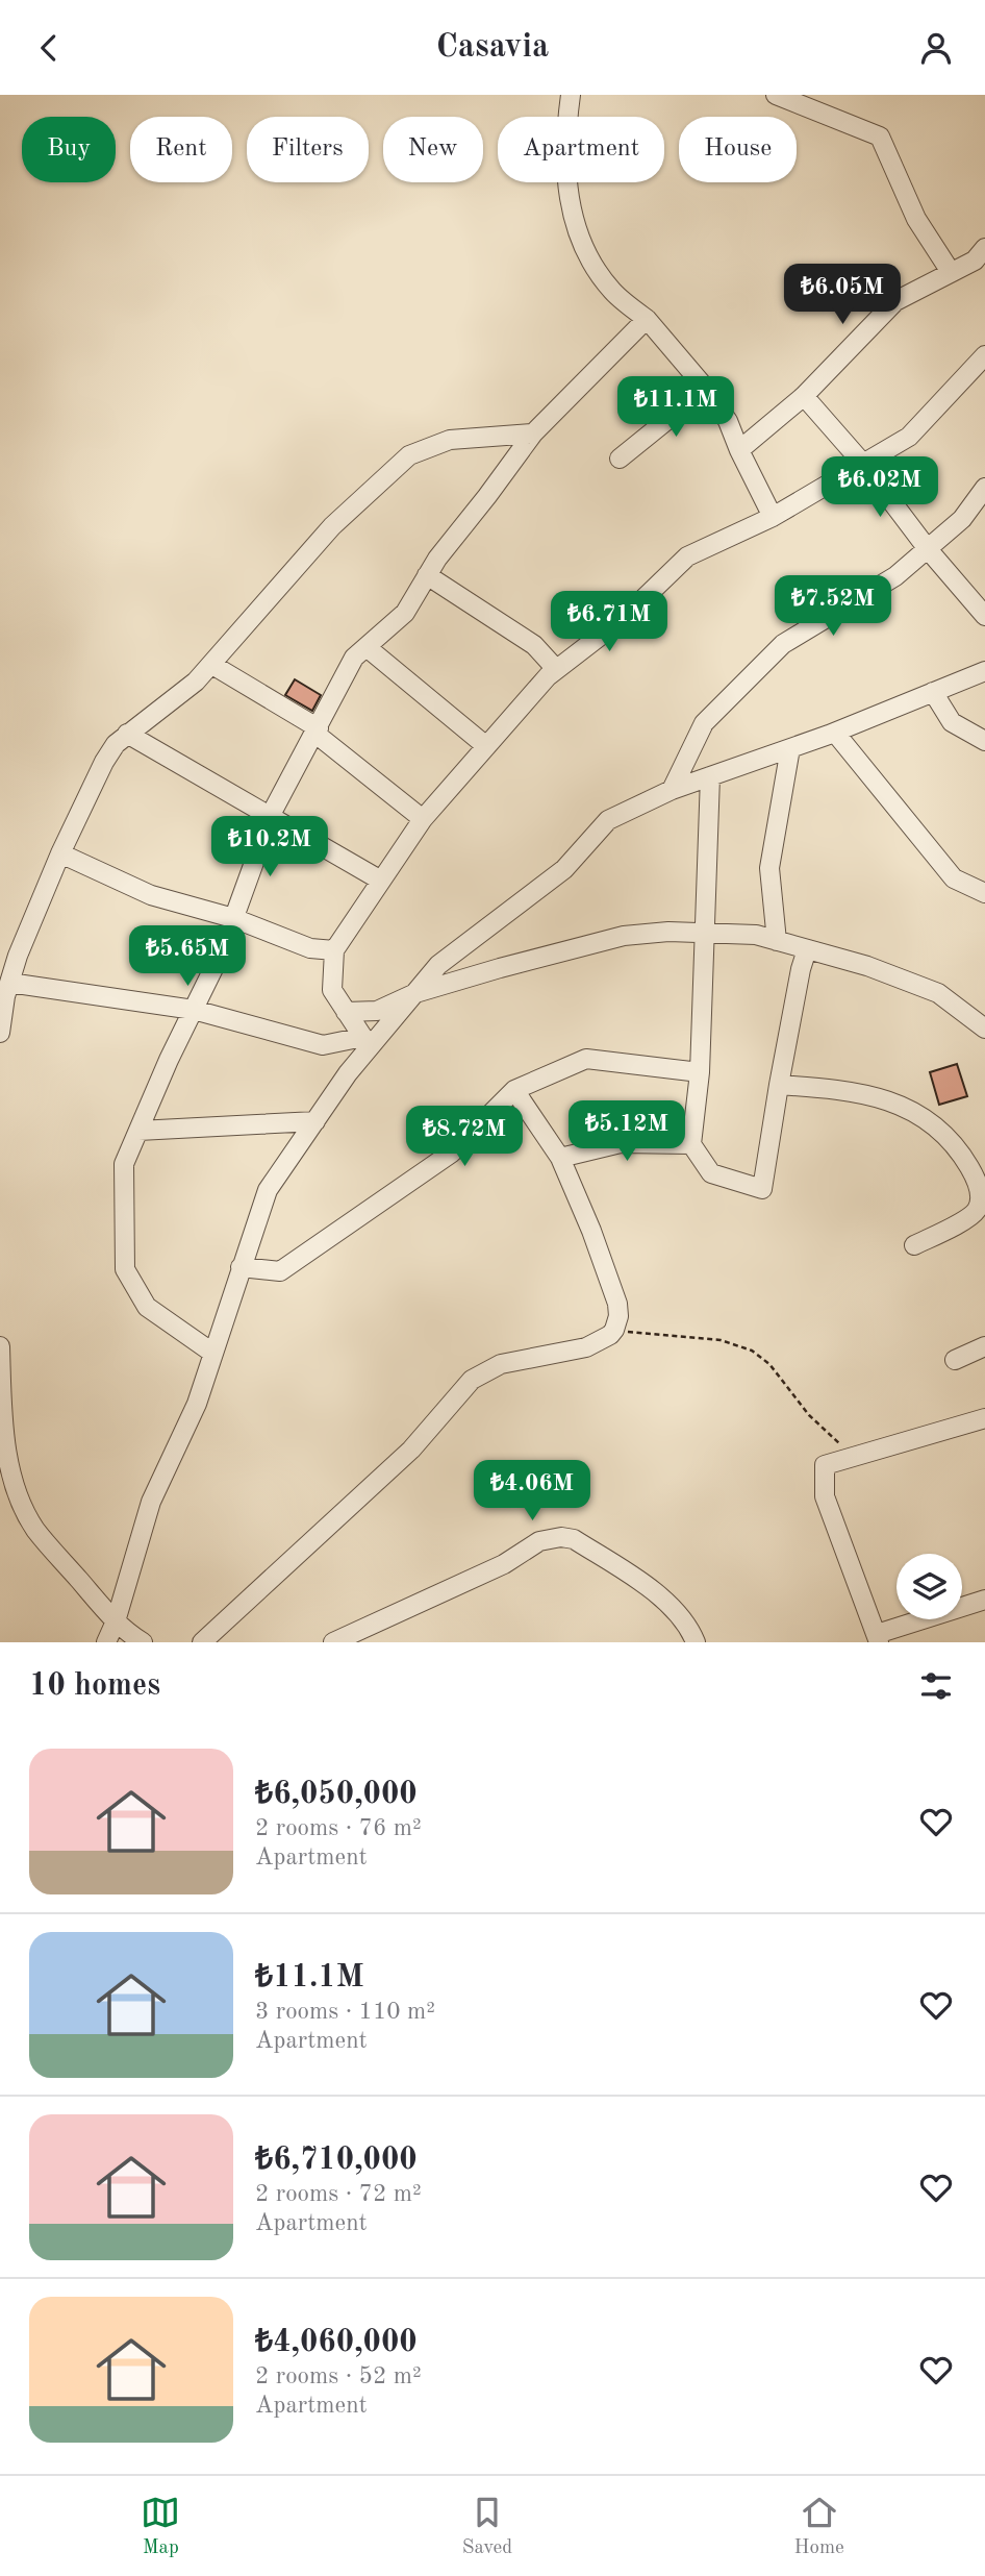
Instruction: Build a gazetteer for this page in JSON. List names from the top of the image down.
{
  "page": {
    "header": "Casavia",
    "chip": [
      "Buy",
      "Rent",
      "Filters",
      "New",
      "Apartment",
      "House"
    ],
    "price": [
      "₺6.05M",
      "₺11.1M",
      "₺6.02M",
      "₺7.52M",
      "₺6.71M",
      "₺10.2M",
      "₺5.65M",
      "₺5.12M",
      "₺8.72M",
      "₺4.06M"
    ],
    "heading": "10 homes",
    "list": [
      {
        "name": "₺6,050,000",
        "note": "2 rooms · 76 m² · Apartment"
      },
      {
        "name": "₺11.1M",
        "note": "3 rooms · 110 m² · Apartment"
      },
      {
        "name": "₺6,710,000",
        "note": "2 rooms · 72 m² · Apartment"
      },
      {
        "name": "₺4,060,000",
        "note": "2 rooms · 52 m² · Apartment"
      }
    ],
    "tabs": ["Map", "Saved", "Home"]
  }
}
